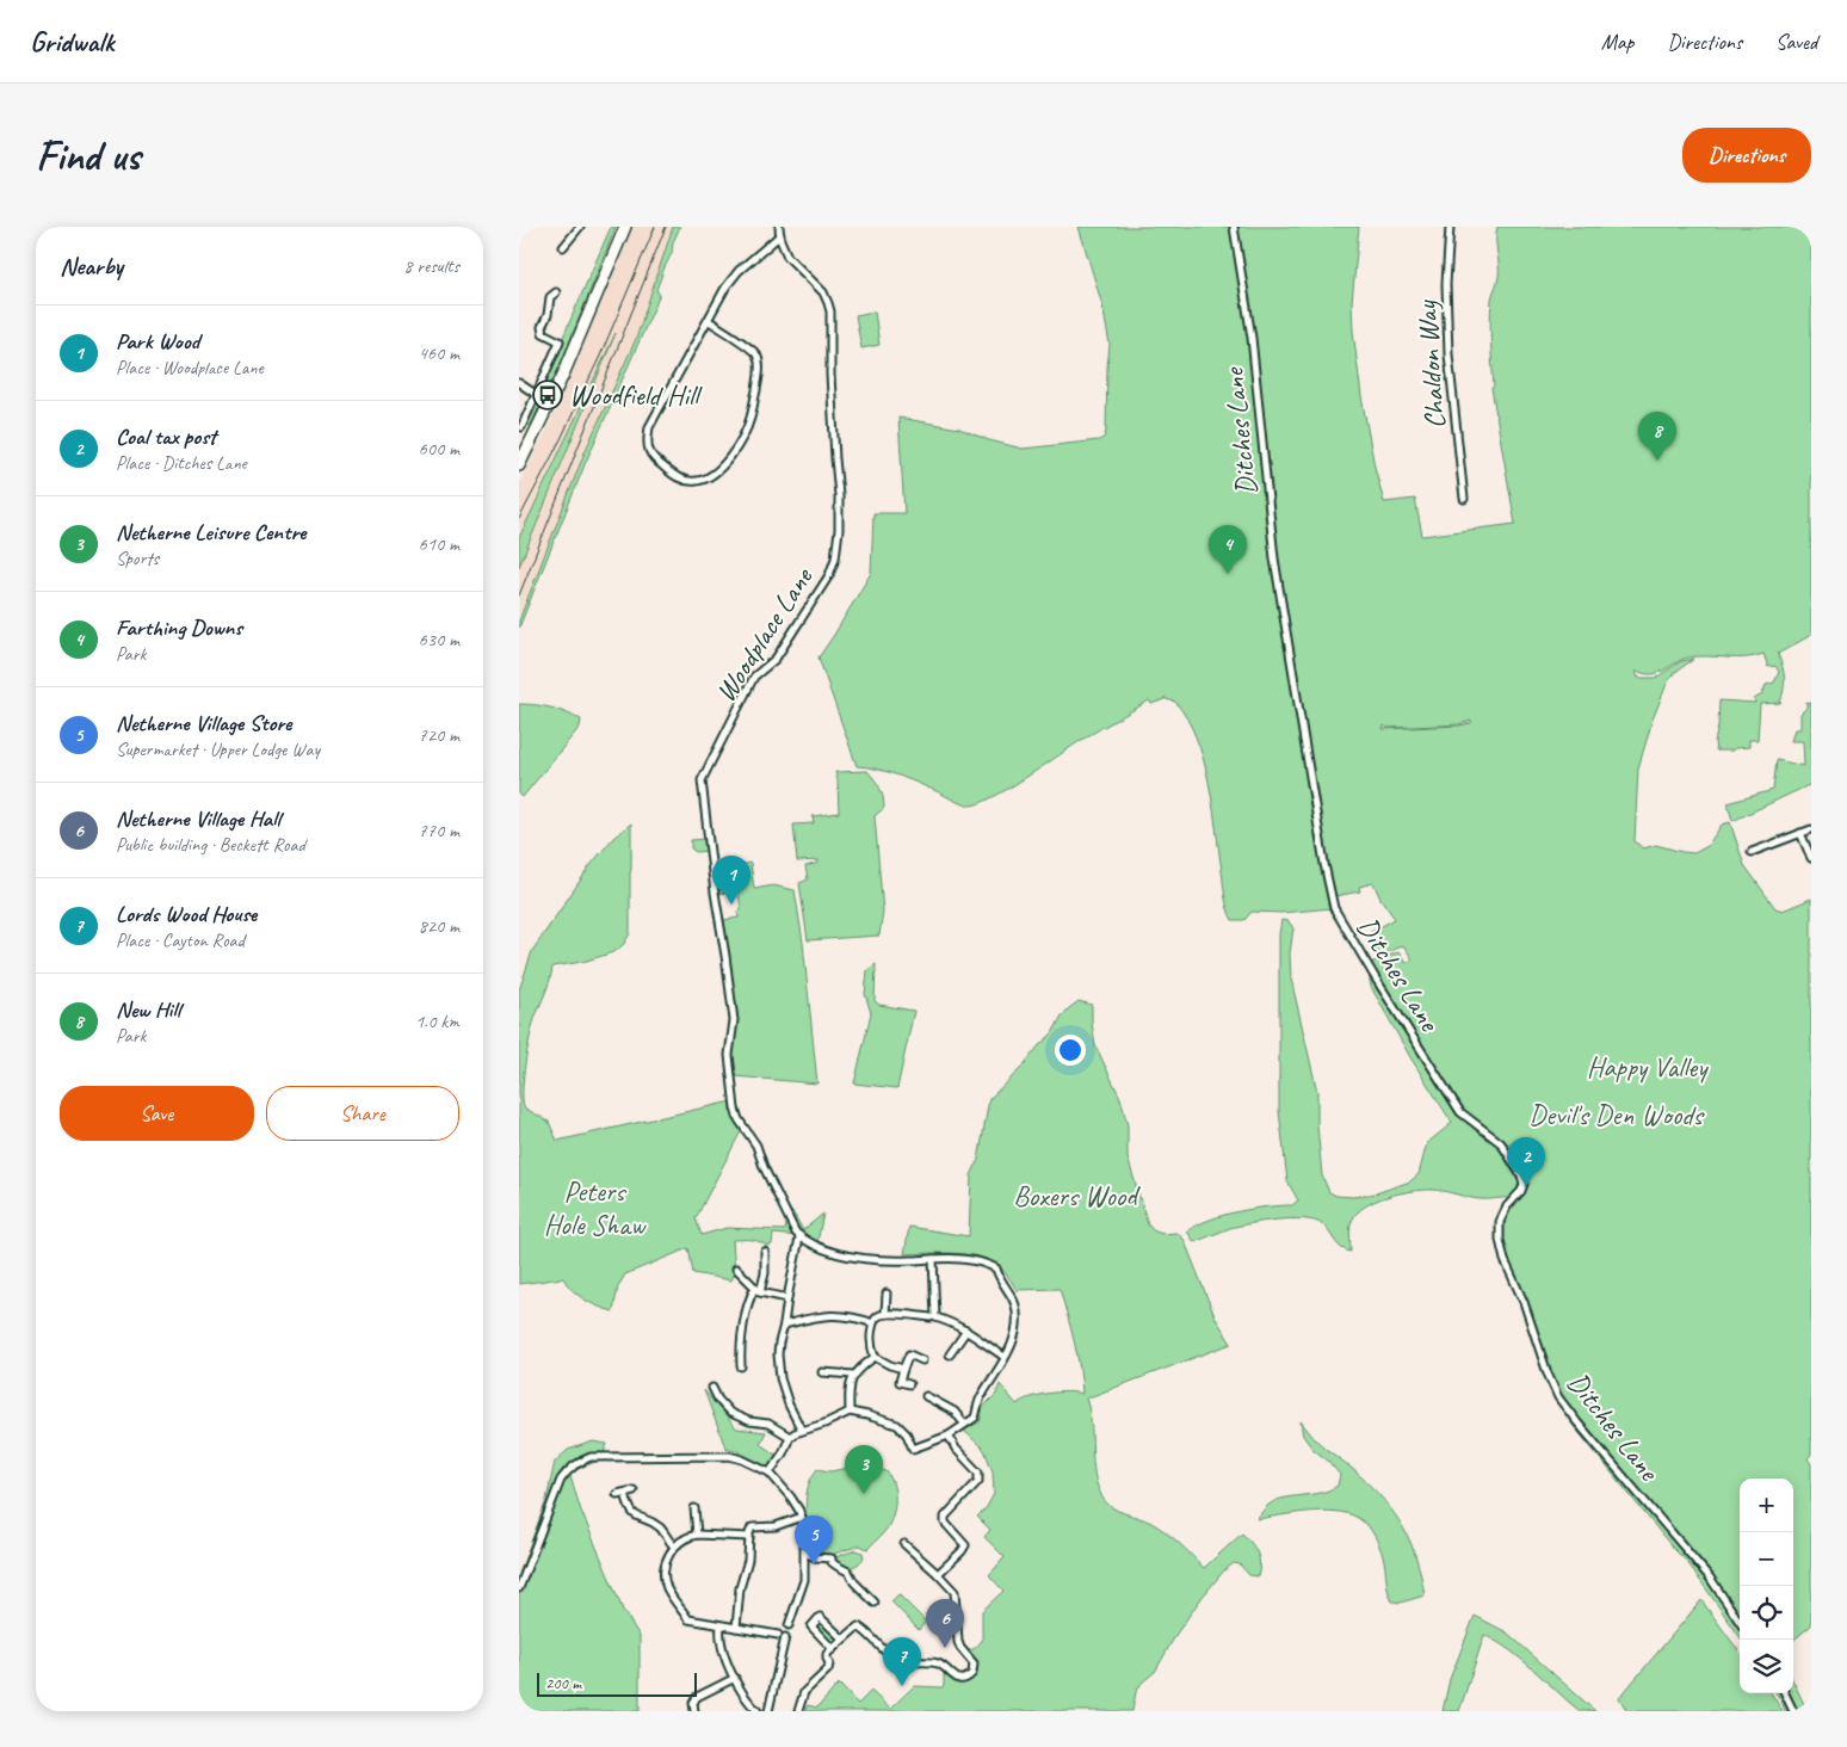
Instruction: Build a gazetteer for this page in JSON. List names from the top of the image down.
{
  "streets": {
    "street": ["Chaldon Way", "Ditches Lane", "Woodplace Lane"]
  },
  "parks": [
    "Happy Valley",
    "Devil's Den Woods",
    "Peters Hole Shaw",
    "Boxers Wood"
  ],
  "places": {
    "bus stop": ["Woodfield Hill"]
  },
  "scale_bar": "200 m",
  "page": {
    "header": "Gridwalk",
    "nav": ["Map", "Directions", "Saved"],
    "buttons": [
      "Directions",
      ["Save", "Share"]
    ],
    "title": "Find us",
    "heading": ["Nearby", "8 results"],
    "list": [
      {
        "mark": "1",
        "name": "Park Wood",
        "note": "Place · Woodplace Lane",
        "value": "460 m"
      },
      {
        "mark": "2",
        "name": "Coal tax post",
        "note": "Place · Ditches Lane",
        "value": "600 m"
      },
      {
        "mark": "3",
        "name": "Netherne Leisure Centre",
        "note": "Sports",
        "value": "610 m"
      },
      {
        "mark": "4",
        "name": "Farthing Downs",
        "note": "Park",
        "value": "630 m"
      },
      {
        "mark": "5",
        "name": "Netherne Village Store",
        "note": "Supermarket · Upper Lodge Way",
        "value": "720 m"
      },
      {
        "mark": "6",
        "name": "Netherne Village Hall",
        "note": "Public building · Beckett Road",
        "value": "770 m"
      },
      {
        "mark": "7",
        "name": "Lords Wood House",
        "note": "Place · Cayton Road",
        "value": "820 m"
      },
      {
        "mark": "8",
        "name": "New Hill",
        "note": "Park",
        "value": "1.0 km"
      }
    ],
    "pins": [
      "8",
      "4",
      "1",
      "2",
      "3",
      "5",
      "6",
      "7"
    ],
    "map_buttons": ["+", "−"],
    "scale": "200 m"
  }
}
